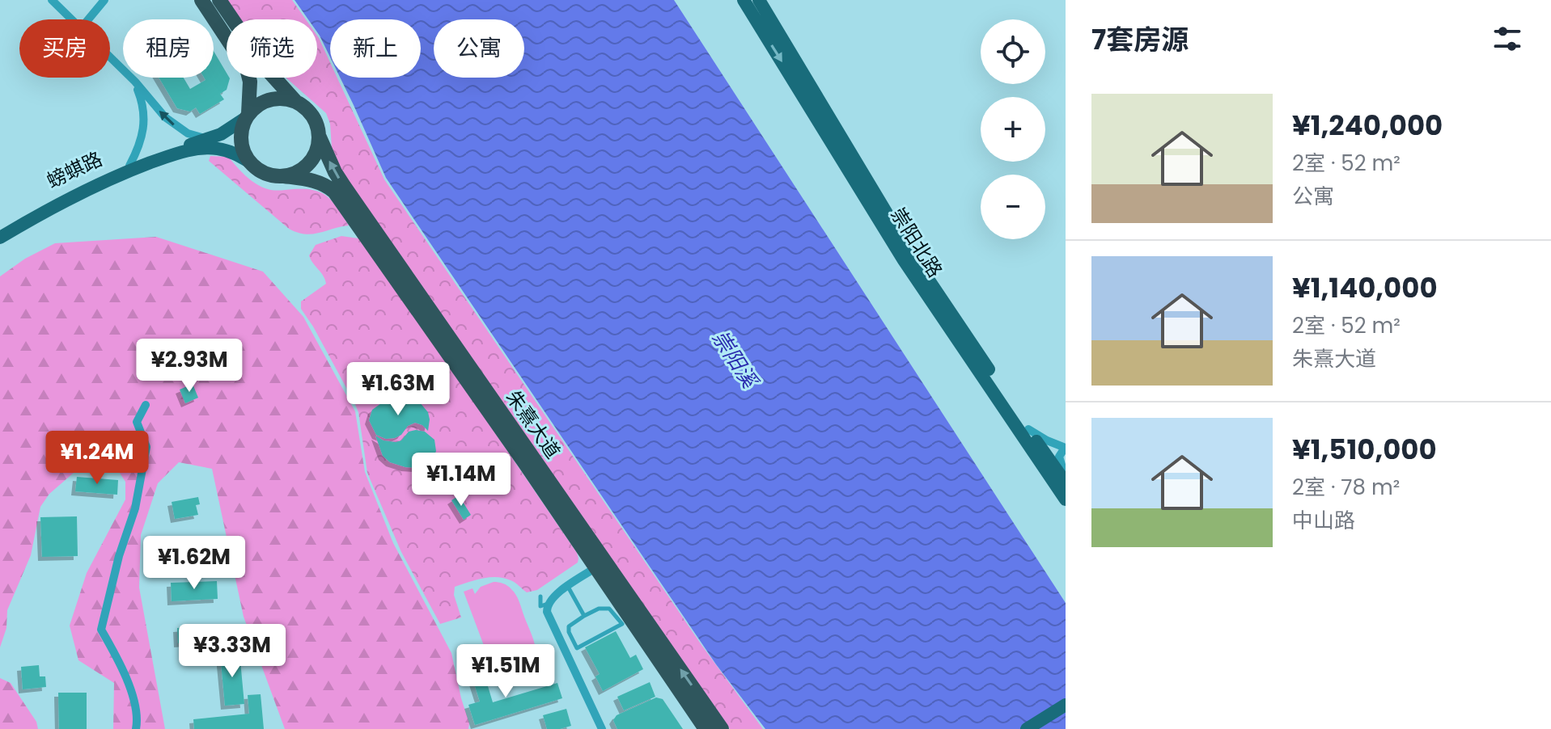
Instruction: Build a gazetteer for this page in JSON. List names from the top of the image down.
{
  "streets": {
    "highway": ["朱熹大道"],
    "main road": ["螃蜞路", "崇阳北路"]
  },
  "water": ["崇阳溪"],
  "page": {
    "heading": "7套房源",
    "map_buttons": ["+", "−"],
    "chip": [
      "买房",
      "租房",
      "筛选",
      "新上",
      "公寓"
    ],
    "list": [
      {
        "name": "¥1,240,000",
        "note": "2室 · 52 m² · 公寓"
      },
      {
        "name": "¥1,140,000",
        "note": "2室 · 52 m² · 朱熹大道"
      },
      {
        "name": "¥1,510,000",
        "note": "2室 · 78 m² · 中山路"
      }
    ],
    "price": [
      "¥2.93M",
      "¥1.63M",
      "¥1.24M",
      "¥1.14M",
      "¥1.62M",
      "¥3.33M",
      "¥1.51M"
    ]
  }
}
